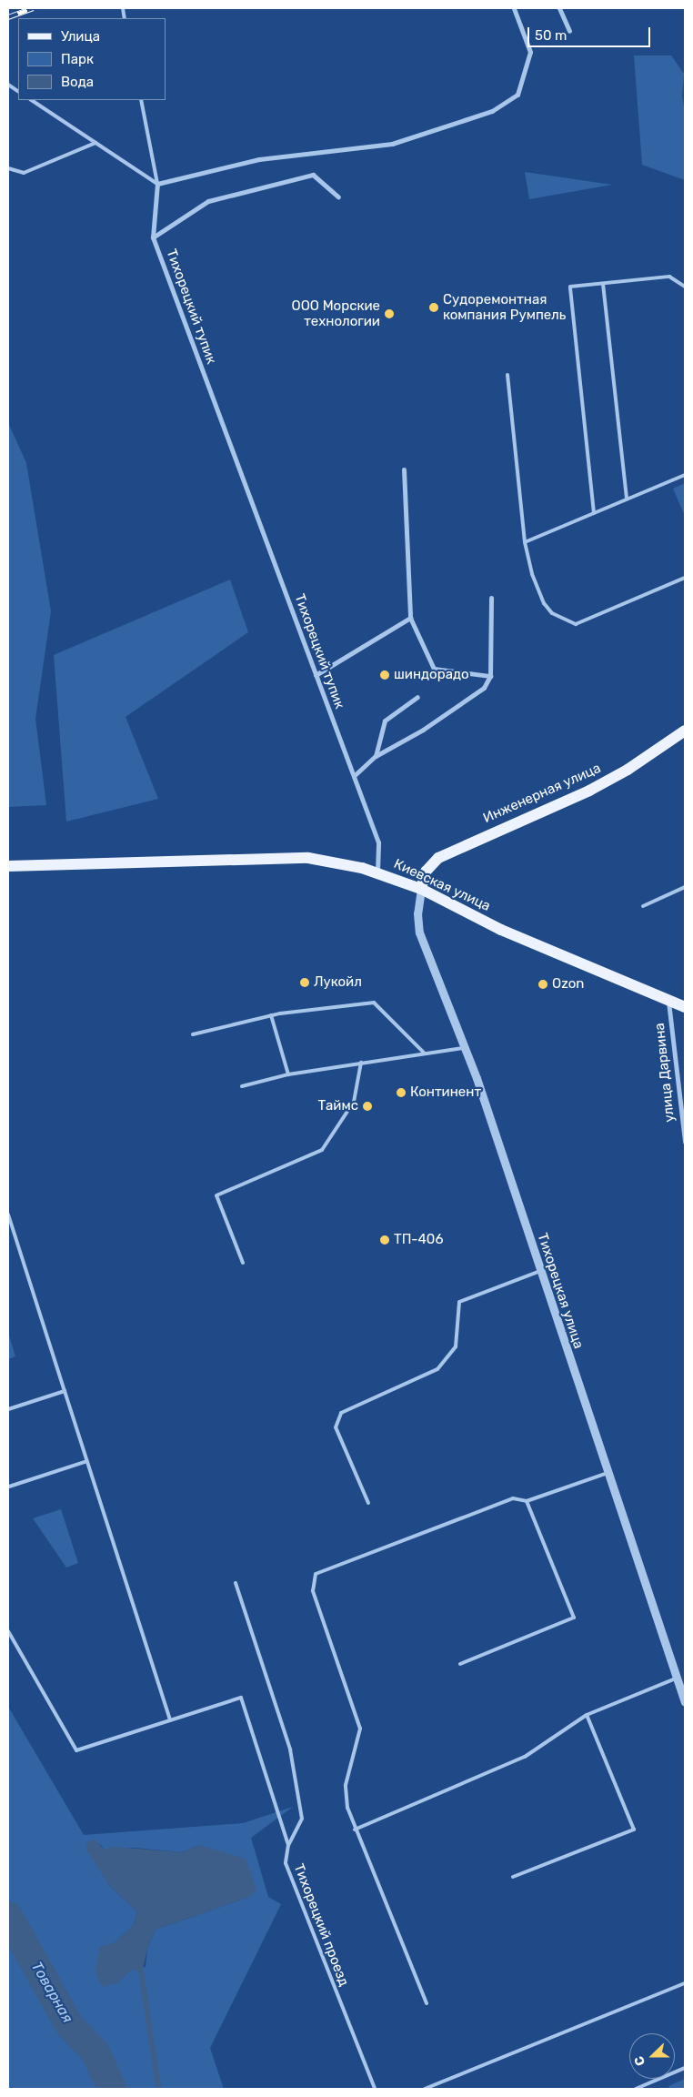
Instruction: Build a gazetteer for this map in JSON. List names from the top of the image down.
{
  "streets": {
    "main road": ["Инженерная улица", "Киевская улица"],
    "street": ["Тихорецкий тупик", "улица Дарвина", "Тихорецкая улица"],
    "lane": ["Тихорецкий проезд"]
  },
  "crossings": [
    ["Тихорецкий тупик", "Киевская улица"],
    ["Инженерная улица", "Киевская улица"],
    ["Инженерная улица", "Тихорецкая улица"],
    ["Киевская улица", "улица Дарвина"],
    ["Киевская улица", "Тихорецкая улица"]
  ],
  "water": ["Товарная"],
  "places": [
    "Судоремонтная компания Румпель",
    "ООО Морские технологии",
    "шиндорадо",
    "Лукойл",
    "Ozon",
    "Континент",
    "Таймс",
    "ТП-406"
  ],
  "legend": ["Улица", "Парк", "Вода"],
  "scale_bar": "50 m",
  "north": "left"
}
